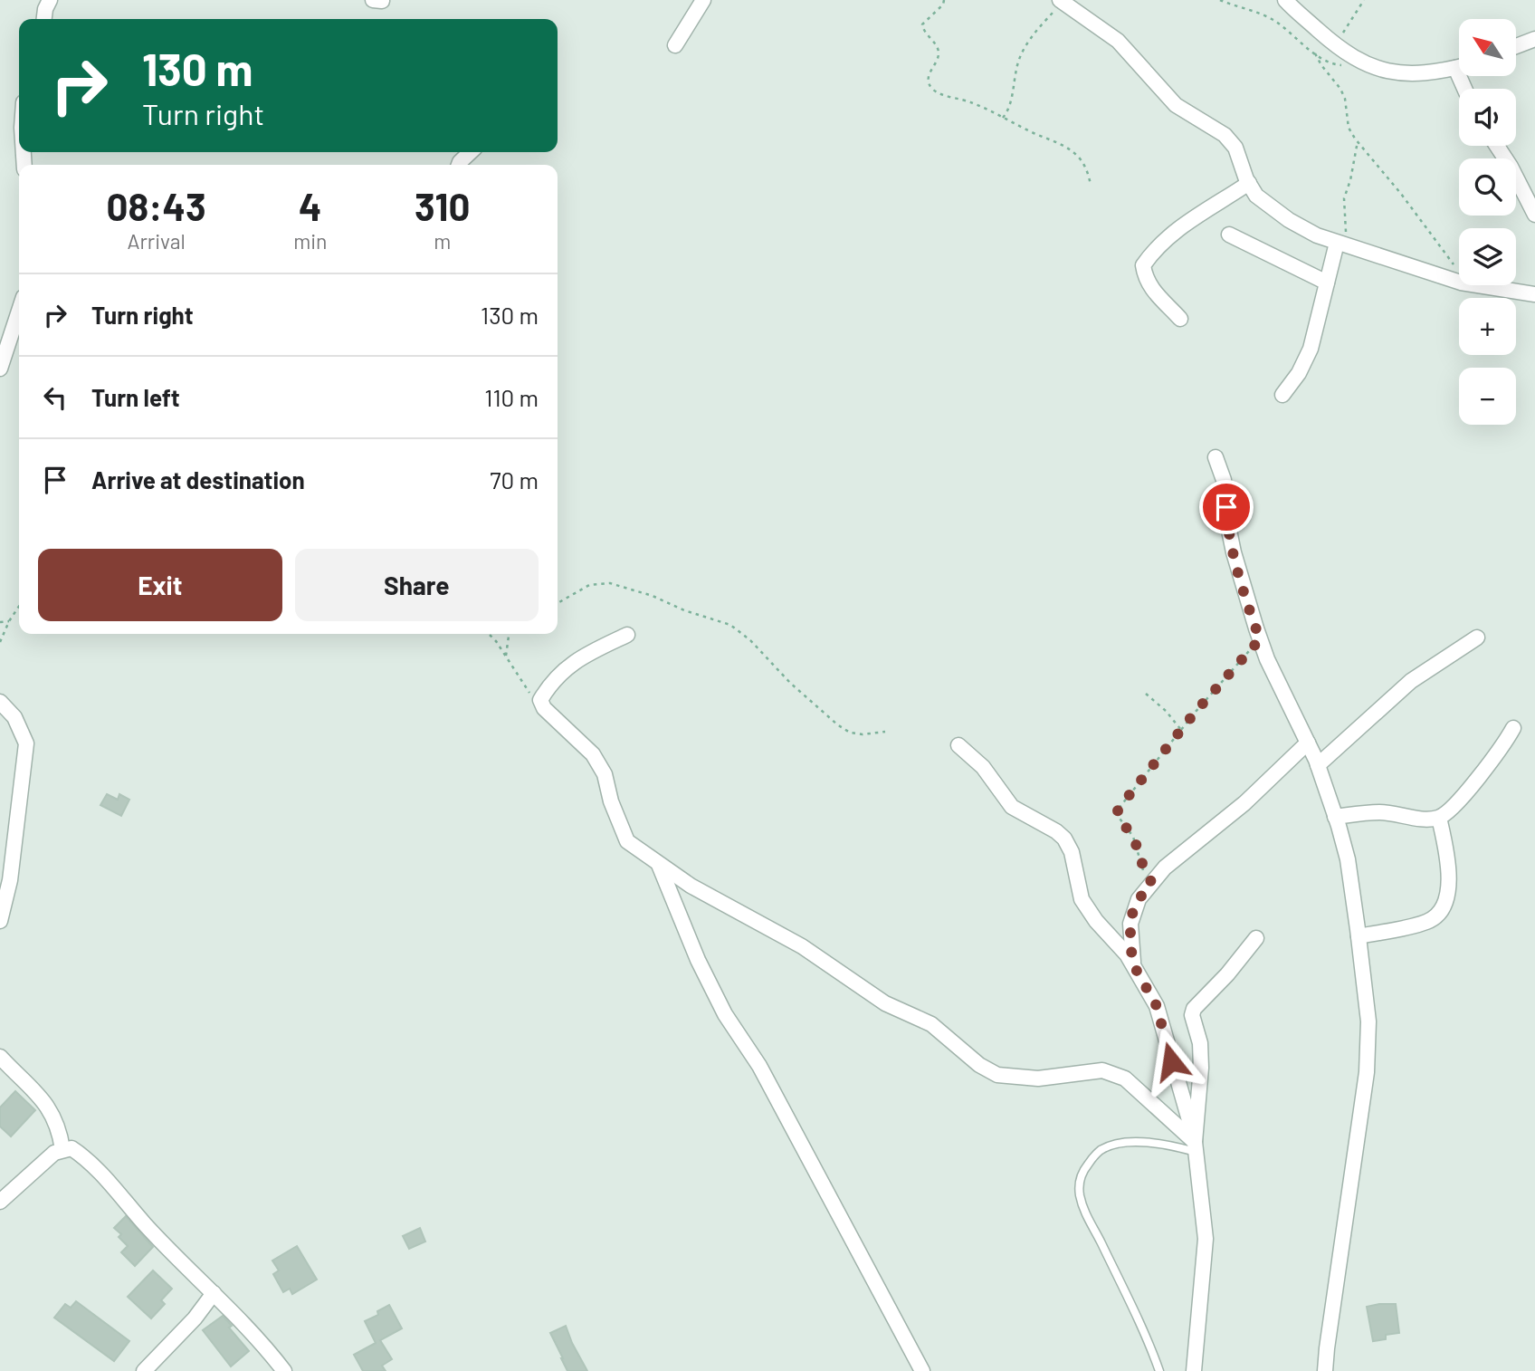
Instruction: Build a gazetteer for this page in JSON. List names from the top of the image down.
{
  "north": "top left",
  "page": {
    "map_buttons": ["+", "−"],
    "turn": ["130 m", "Turn right"],
    "eta": [
      "08:43",
      "Arrival",
      "4",
      "min",
      "310",
      "m"
    ],
    "list": [
      {
        "name": "Turn right",
        "value": "130 m"
      },
      {
        "name": "Turn left",
        "value": "110 m"
      },
      {
        "name": "Arrive at destination",
        "value": "70 m"
      }
    ],
    "buttons": ["Exit", "Share"]
  }
}
